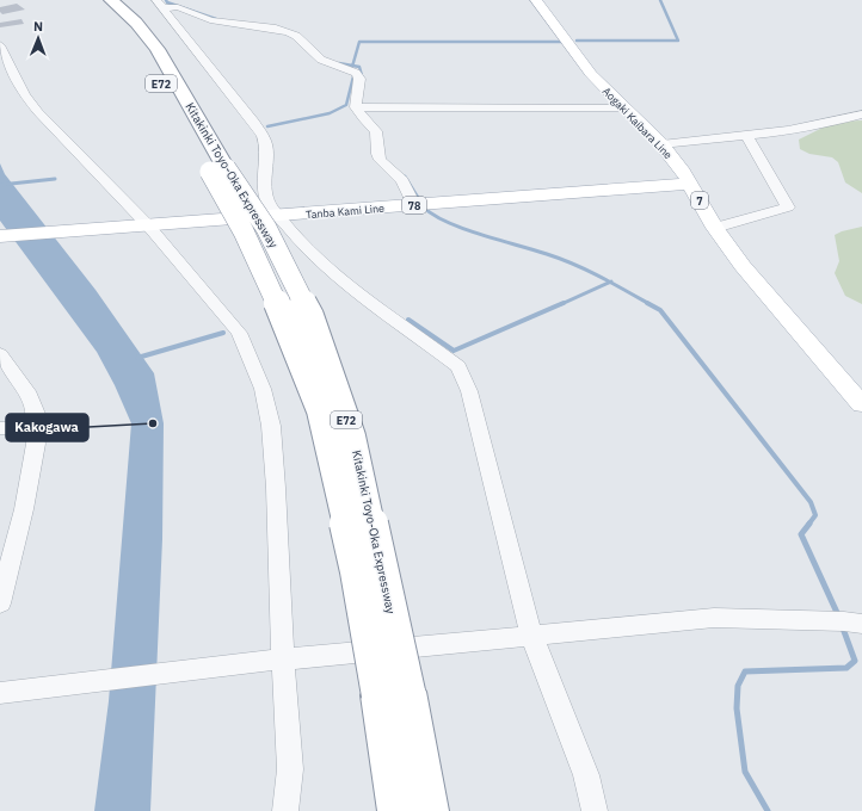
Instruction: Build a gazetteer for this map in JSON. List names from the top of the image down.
{
  "streets": {
    "highway": ["E72", "Kitakinki Toyo-Oka Expressway"],
    "main road": [
      "Aogaki Kaibara Line",
      "7",
      "78",
      "Tanba Kami Line"
    ]
  },
  "crossings": [
    ["Aogaki Kaibara Line", "Tanba Kami Line"]
  ],
  "places": ["Kakogawa"],
  "north": "top"
}
